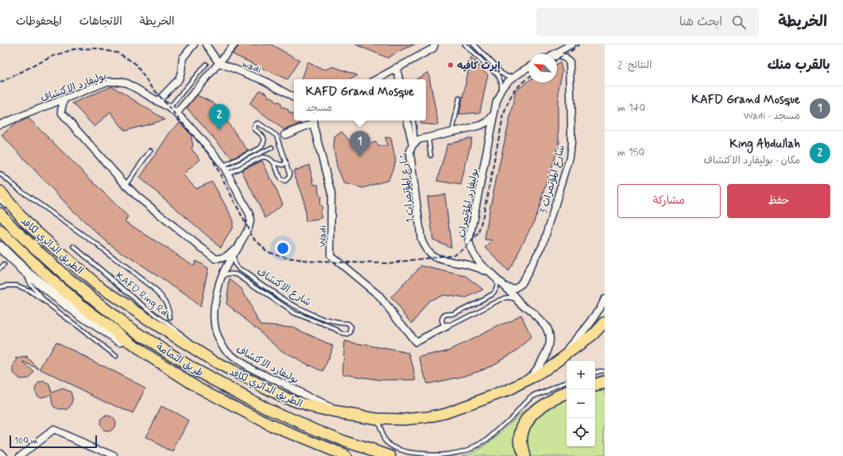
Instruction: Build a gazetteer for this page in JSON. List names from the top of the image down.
{
  "streets": {
    "main road": ["الطريق الدائري لكافد", "طريق الثمامة"],
    "street": [
      "wadi",
      "بوليفارد الاكتشاف",
      "شارع المؤتمرات 3",
      "شارع المؤتمرات 1",
      "بوليفارد المؤتمرات",
      "Wadi"
    ],
    "lane": ["شارع الاكتشاف", "KAFD Ring Rd"]
  },
  "crossings": [
    ["بوليفارد الاكتشاف", "الطريق الدائري لكافد"],
    ["بوليفارد الاكتشاف", "شارع الاكتشاف"],
    ["شارع المؤتمرات 3", "بوليفارد المؤتمرات"],
    ["شارع المؤتمرات 1", "بوليفارد المؤتمرات"],
    ["بوليفارد المؤتمرات", "الطريق الدائري لكافد"]
  ],
  "places": ["إيرث كافيه"],
  "scale_bar": "100 m",
  "north": "top left",
  "page": {
    "header": "الخريطة",
    "search": "ابحث هنا",
    "nav": ["الخريطة", "الاتجاهات", "المحفوظات"],
    "heading": ["بالقرب منك", "النتائج: 2"],
    "popup": ["KAFD Grand Mosque", "مسجد"],
    "list": [
      {
        "mark": "1",
        "name": "KAFD Grand Mosque",
        "note": "مسجد · Wadi",
        "value": "140 m"
      },
      {
        "mark": "2",
        "name": "King Abdullah",
        "note": "مكان · بوليفارد الاكتشاف",
        "value": "150 m"
      }
    ],
    "pins": ["2", "1"],
    "buttons": ["حفظ", "مشاركة"],
    "map_buttons": ["+", "−"],
    "scale": "100 m"
  }
}
